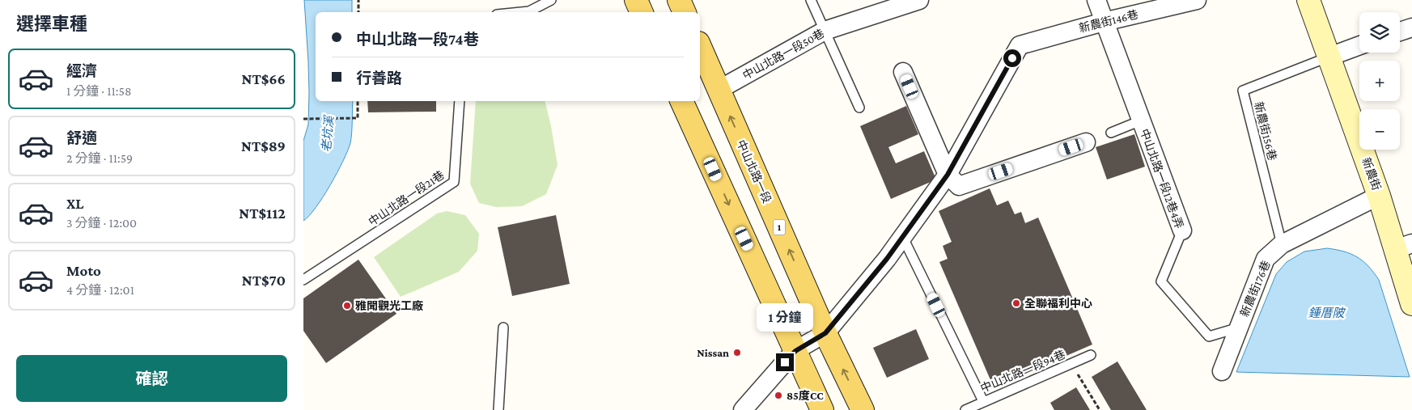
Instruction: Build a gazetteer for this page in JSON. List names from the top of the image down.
{
  "streets": {
    "main road": ["中山北路一段", "1"],
    "street": [
      "新農街146巷",
      "中山北路一段50巷",
      "新農街",
      "中山北路一段12巷4弄",
      "新農街176巷"
    ],
    "lane": ["新農街156巷", "中山北路一段21巷", "中山北路一段94巷"]
  },
  "crossings": [
    ["新農街146巷", "中山北路一段12巷4弄"],
    ["中山北路一段50巷", "中山北路一段"],
    ["新農街156巷", "新農街"],
    ["新農街156巷", "新農街176巷"],
    ["新農街", "新農街176巷"],
    ["中山北路一段12巷4弄", "新農街176巷"]
  ],
  "water": ["老坑溪", "鍾厝陂"],
  "places": [
    "全聯福利中心",
    "雅聞觀光工廠",
    "Nissan",
    "85度CC"
  ],
  "page": {
    "heading": "選擇車種",
    "map_buttons": ["+", "−"],
    "banner": ["中山北路一段74巷", "行善路"],
    "list": [
      {
        "name": "經濟",
        "note": "1 分鐘 · 11:58",
        "value": "NT$66"
      },
      {
        "name": "舒適",
        "note": "2 分鐘 · 11:59",
        "value": "NT$89"
      },
      {
        "name": "XL",
        "note": "3 分鐘 · 12:00",
        "value": "NT$112"
      },
      {
        "name": "Moto",
        "note": "4 分鐘 · 12:01",
        "value": "NT$70"
      }
    ],
    "bubble": "1 分鐘",
    "buttons": "確認"
  }
}
